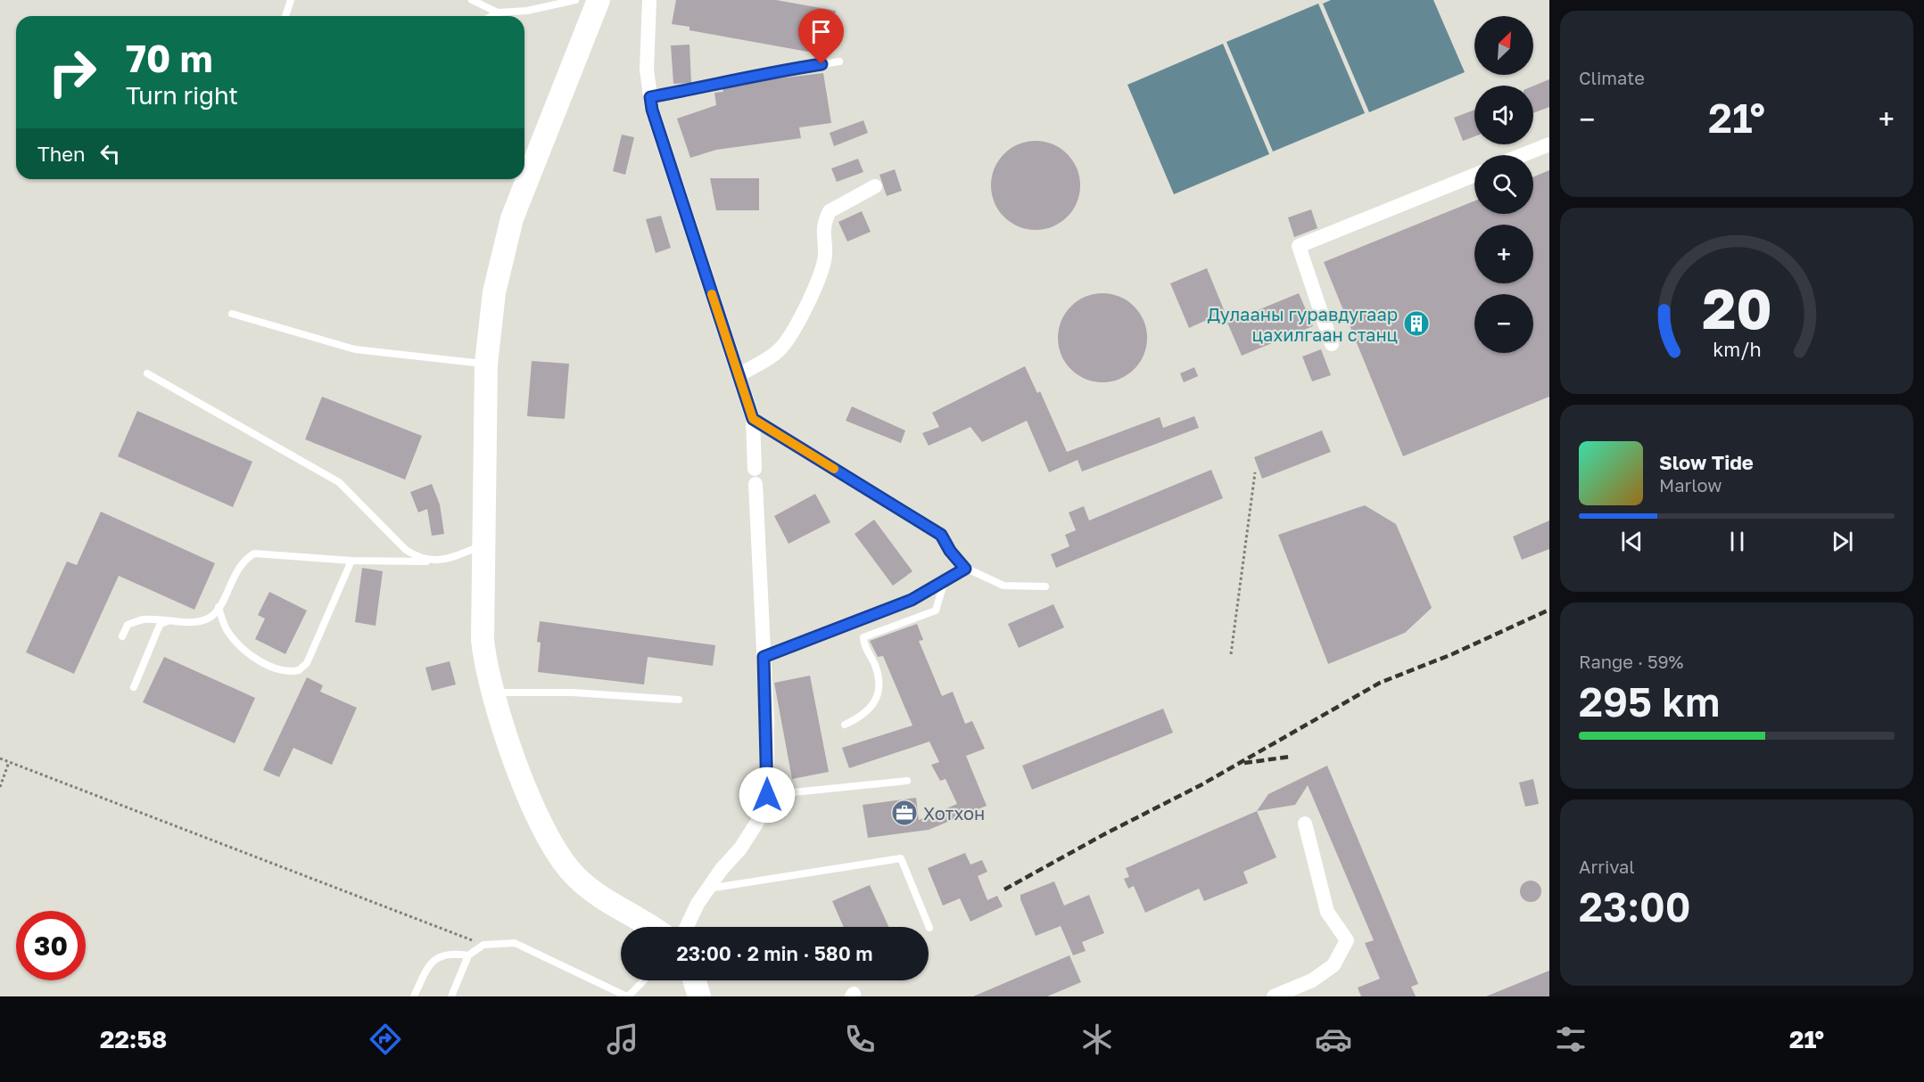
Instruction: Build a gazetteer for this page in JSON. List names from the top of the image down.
{
  "places": {
    "building": ["Дулааны гуравдугаар цахилгаан станц"],
    "office": ["Хотхон"]
  },
  "north": "top right",
  "page": {
    "tile": [
      "Climate",
      ["Range · 59%", "295 km"],
      ["Arrival", "23:00"]
    ],
    "map_buttons": ["+", "−"],
    "turn": ["70 m", "Turn right"],
    "heat": ["−", "21°", "+"],
    "then": "Then",
    "song": ["Slow Tide", "Marlow"],
    "limit": "30",
    "trip": "23:00 · 2 min · 580 m",
    "tabs": ["22:58", "21°"],
    "gauge": ["20", "km/h"]
  }
}
